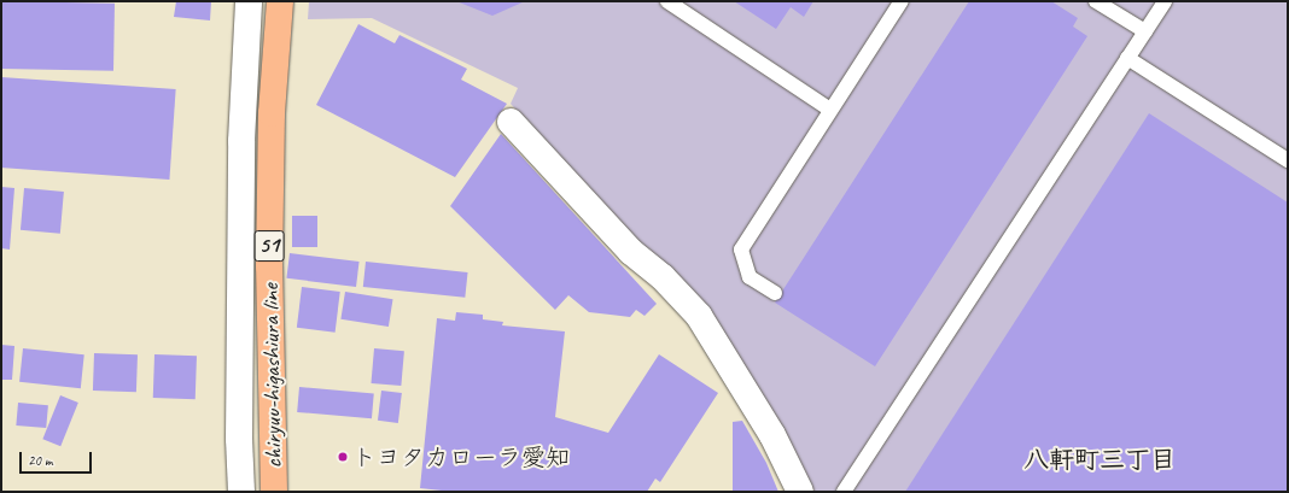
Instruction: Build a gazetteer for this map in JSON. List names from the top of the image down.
{
  "streets": {
    "main road": ["51", "chiryuu-higashiura line"]
  },
  "districts": ["八軒町三丁目"],
  "places": ["トヨタカローラ愛知"],
  "scale_bar": "20 m"
}
